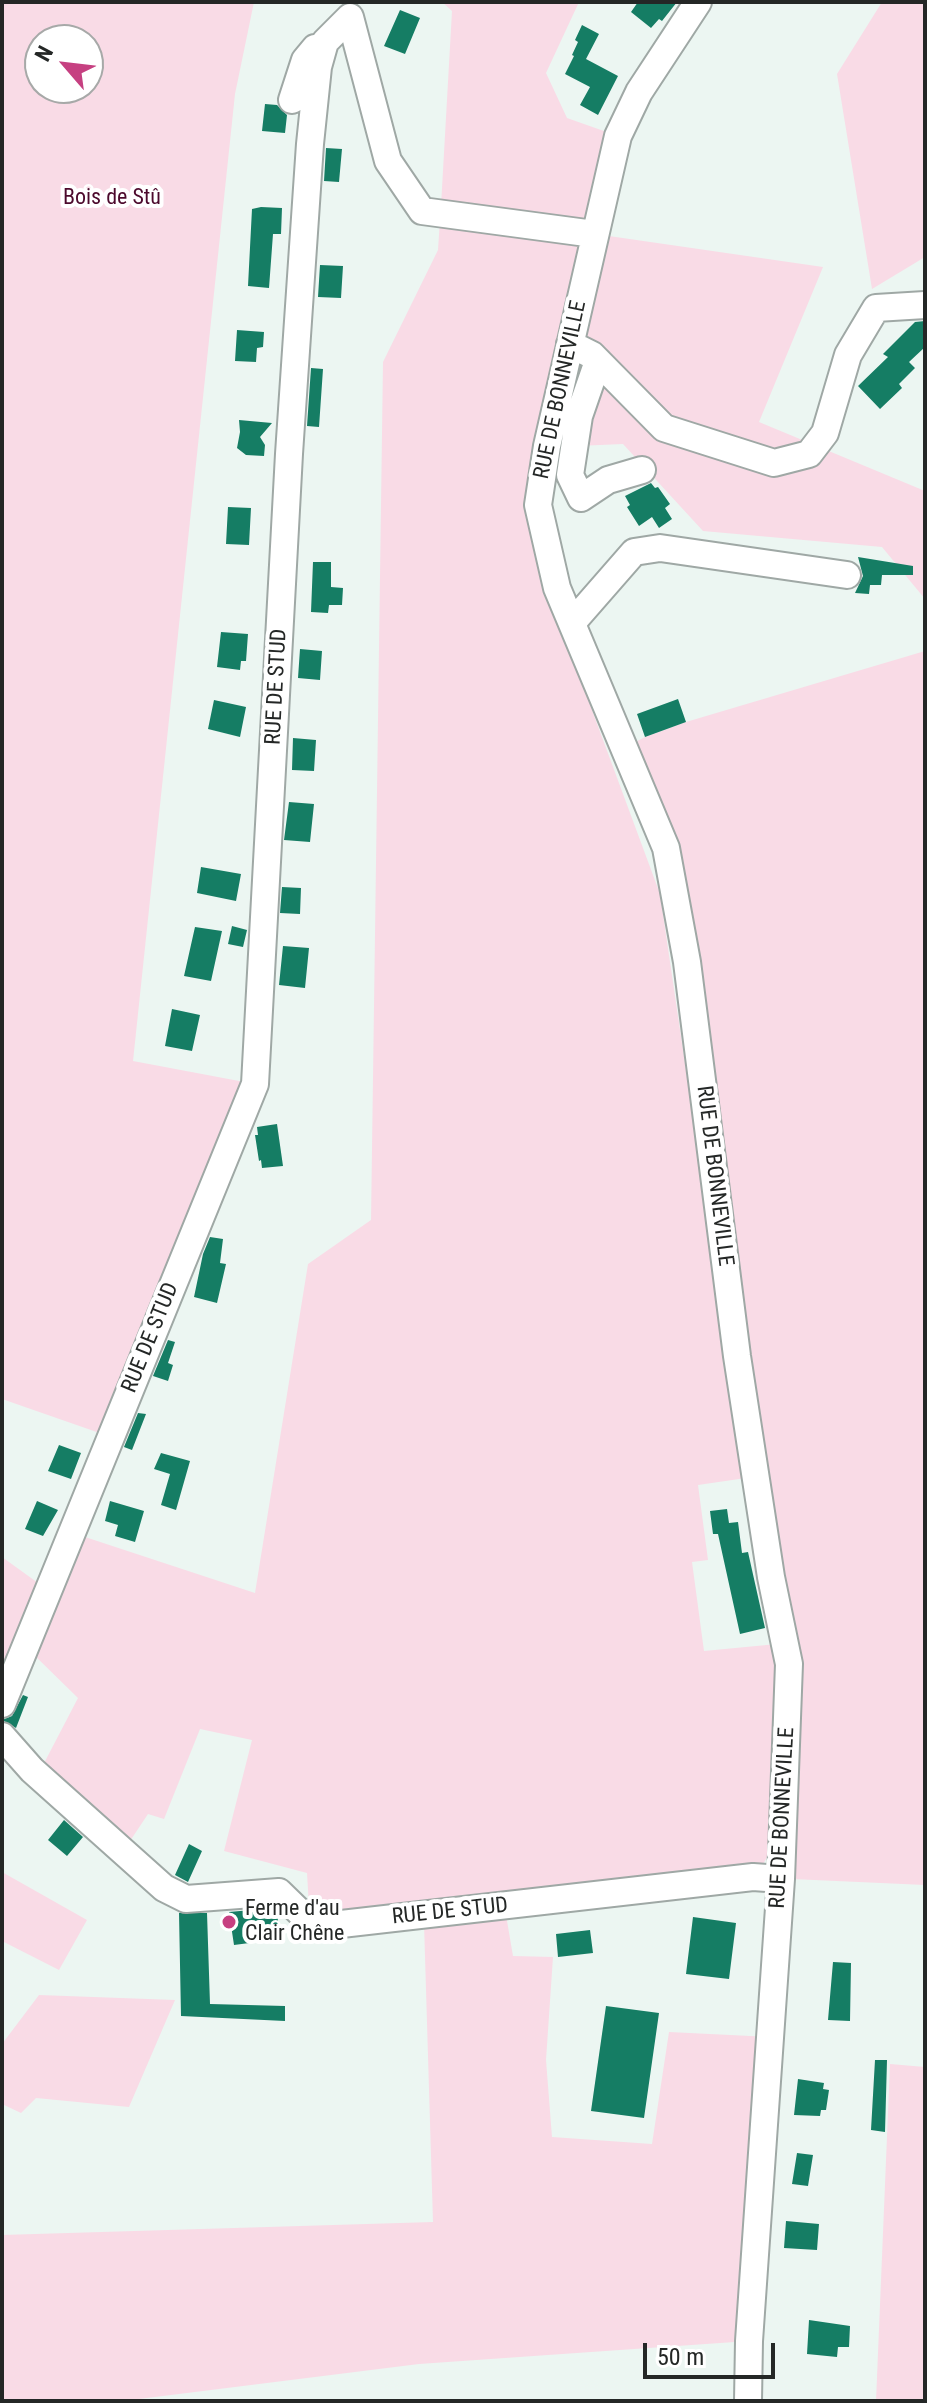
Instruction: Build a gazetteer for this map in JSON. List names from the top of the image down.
{
  "streets": {
    "street": ["RUE DE BONNEVILLE", "RUE DE STUD"]
  },
  "crossings": [
    ["RUE DE BONNEVILLE", "RUE DE STUD"]
  ],
  "parks": ["Bois de Stû"],
  "places": ["Ferme d'au Clair Chêne"],
  "scale_bar": "50 m",
  "north": "top left"
}
